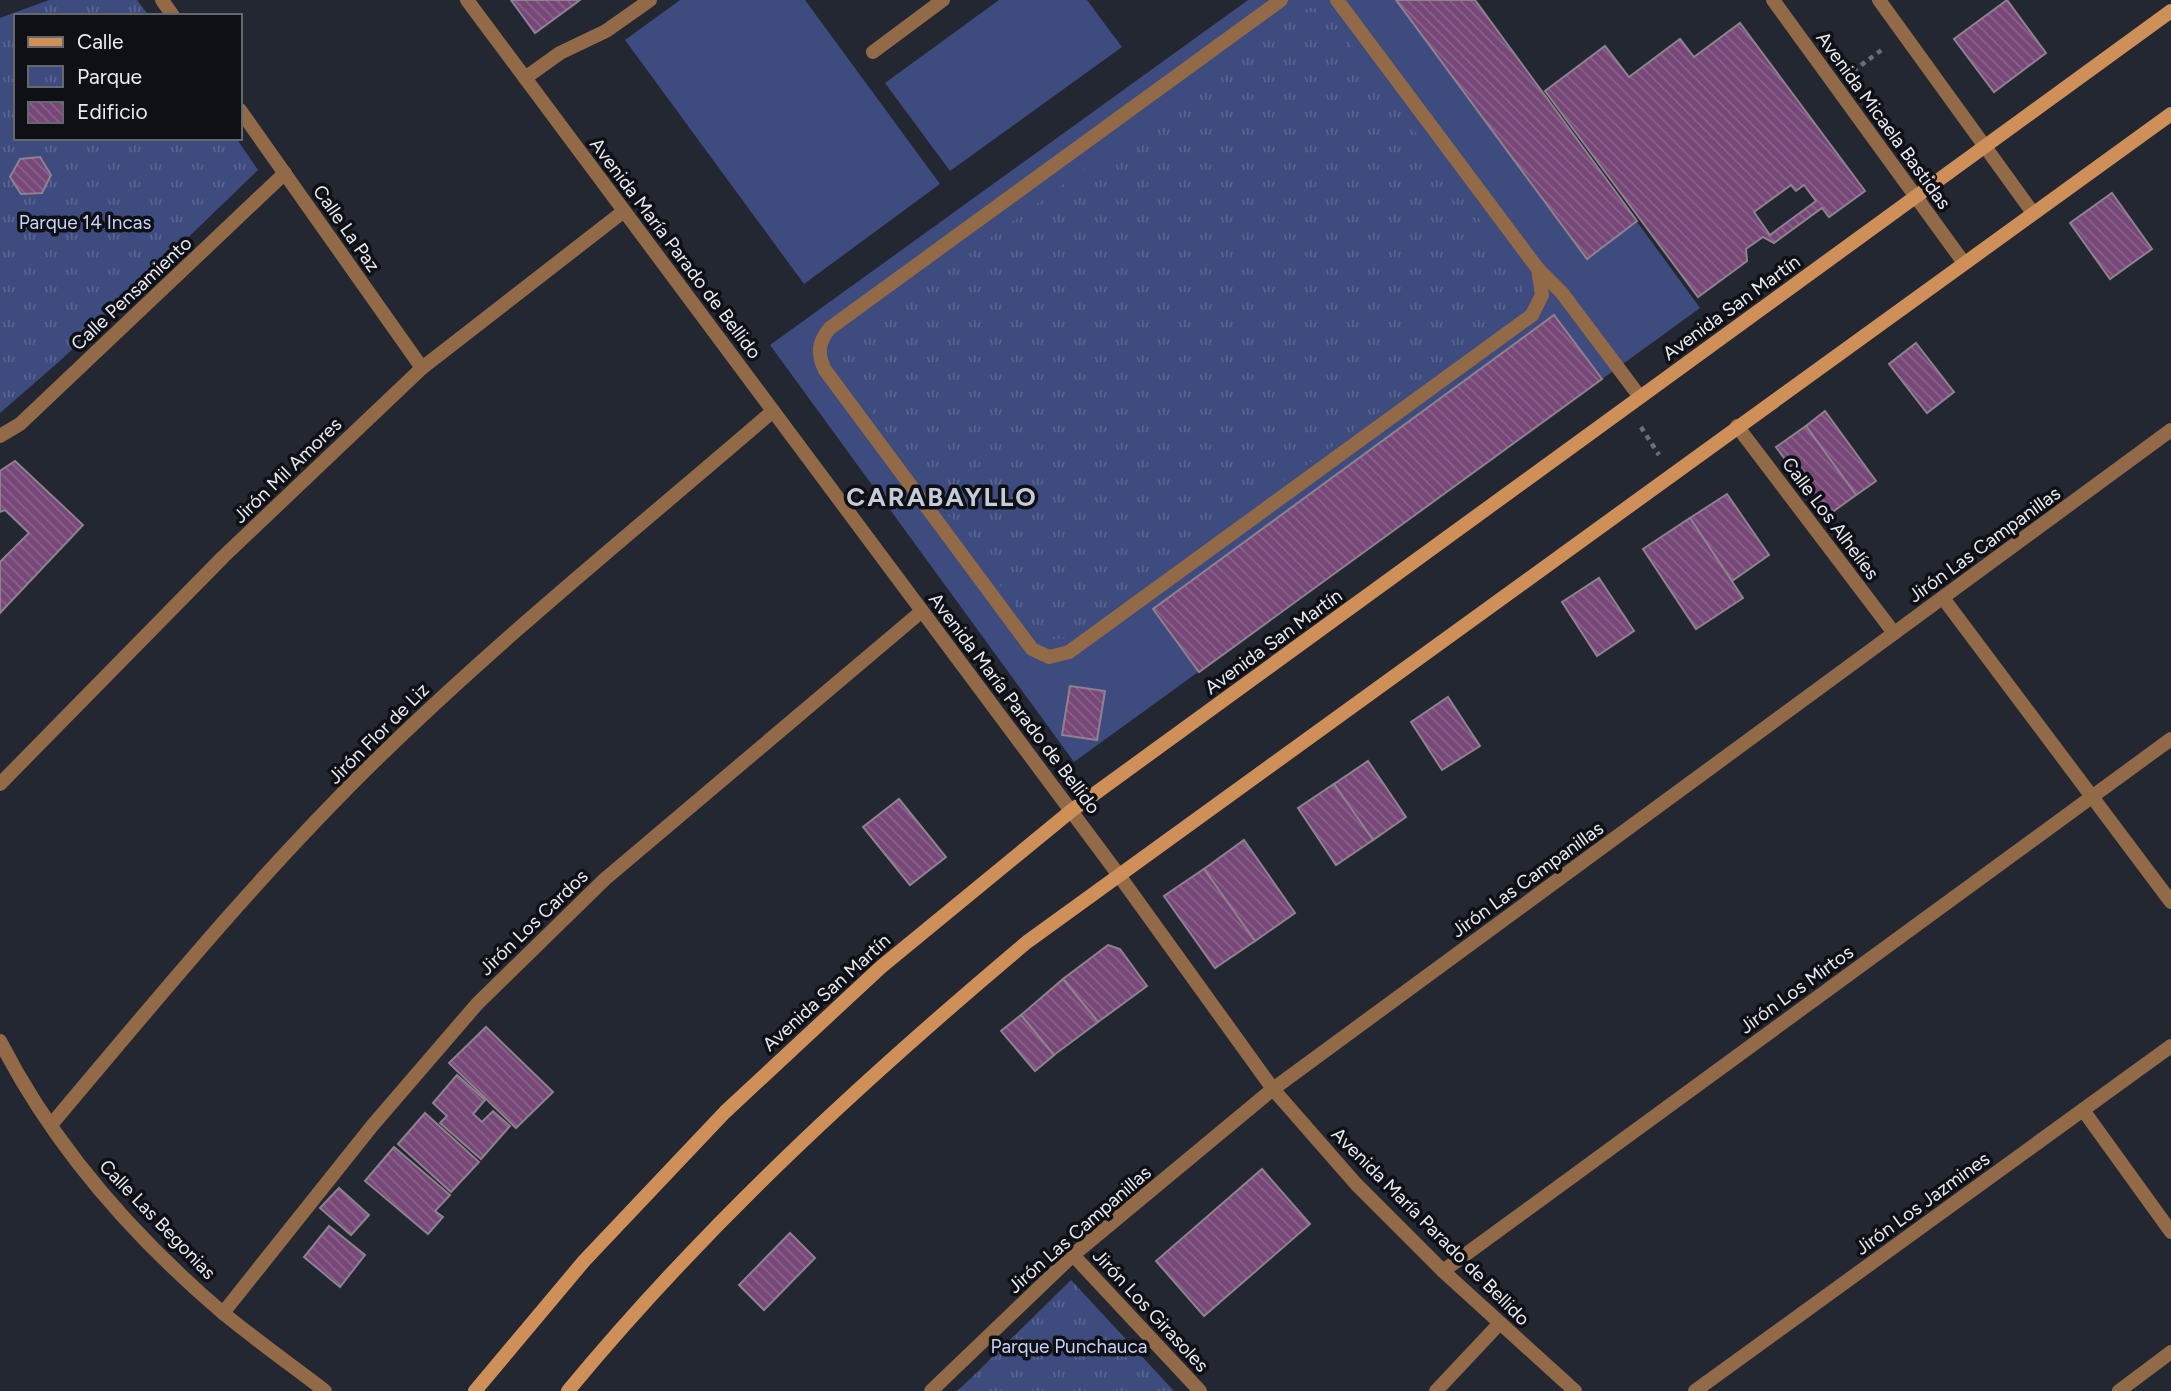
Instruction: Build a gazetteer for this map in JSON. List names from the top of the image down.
{
  "streets": {
    "main road": ["Avenida San Martín"],
    "street": [
      "Avenida Micaela Bastidas",
      "Calle La Paz",
      "Avenida María Parado de Bellido",
      "Calle Pensamiento",
      "Jirón Mil Amores",
      "Calle Los Alhelíes",
      "Jirón Las Campanillas",
      "Jirón Flor de Liz",
      "Jirón Los Cardos",
      "Jirón Los Mirtos",
      "Jirón Los Jazmines",
      "Calle Las Begonias",
      "Jirón Los Girasoles"
    ]
  },
  "crossings": [
    ["Avenida Micaela Bastidas", "Avenida San Martín"],
    ["Calle La Paz", "Calle Pensamiento"],
    ["Calle La Paz", "Jirón Mil Amores"],
    ["Avenida María Parado de Bellido", "Avenida San Martín"],
    ["Avenida María Parado de Bellido", "Jirón Mil Amores"],
    ["Avenida María Parado de Bellido", "Jirón Las Campanillas"],
    ["Avenida María Parado de Bellido", "Jirón Flor de Liz"],
    ["Avenida María Parado de Bellido", "Jirón Los Cardos"],
    ["Avenida María Parado de Bellido", "Jirón Los Mirtos"],
    ["Calle Los Alhelíes", "Jirón Las Campanillas"],
    ["Jirón Las Campanillas", "Jirón Los Girasoles"],
    ["Jirón Flor de Liz", "Calle Las Begonias"],
    ["Jirón Los Cardos", "Calle Las Begonias"]
  ],
  "districts": ["CARABAYLLO"],
  "parks": ["Parque 14 Incas", "Parque Punchauca"],
  "legend": ["Calle", "Parque", "Edificio"]
}
